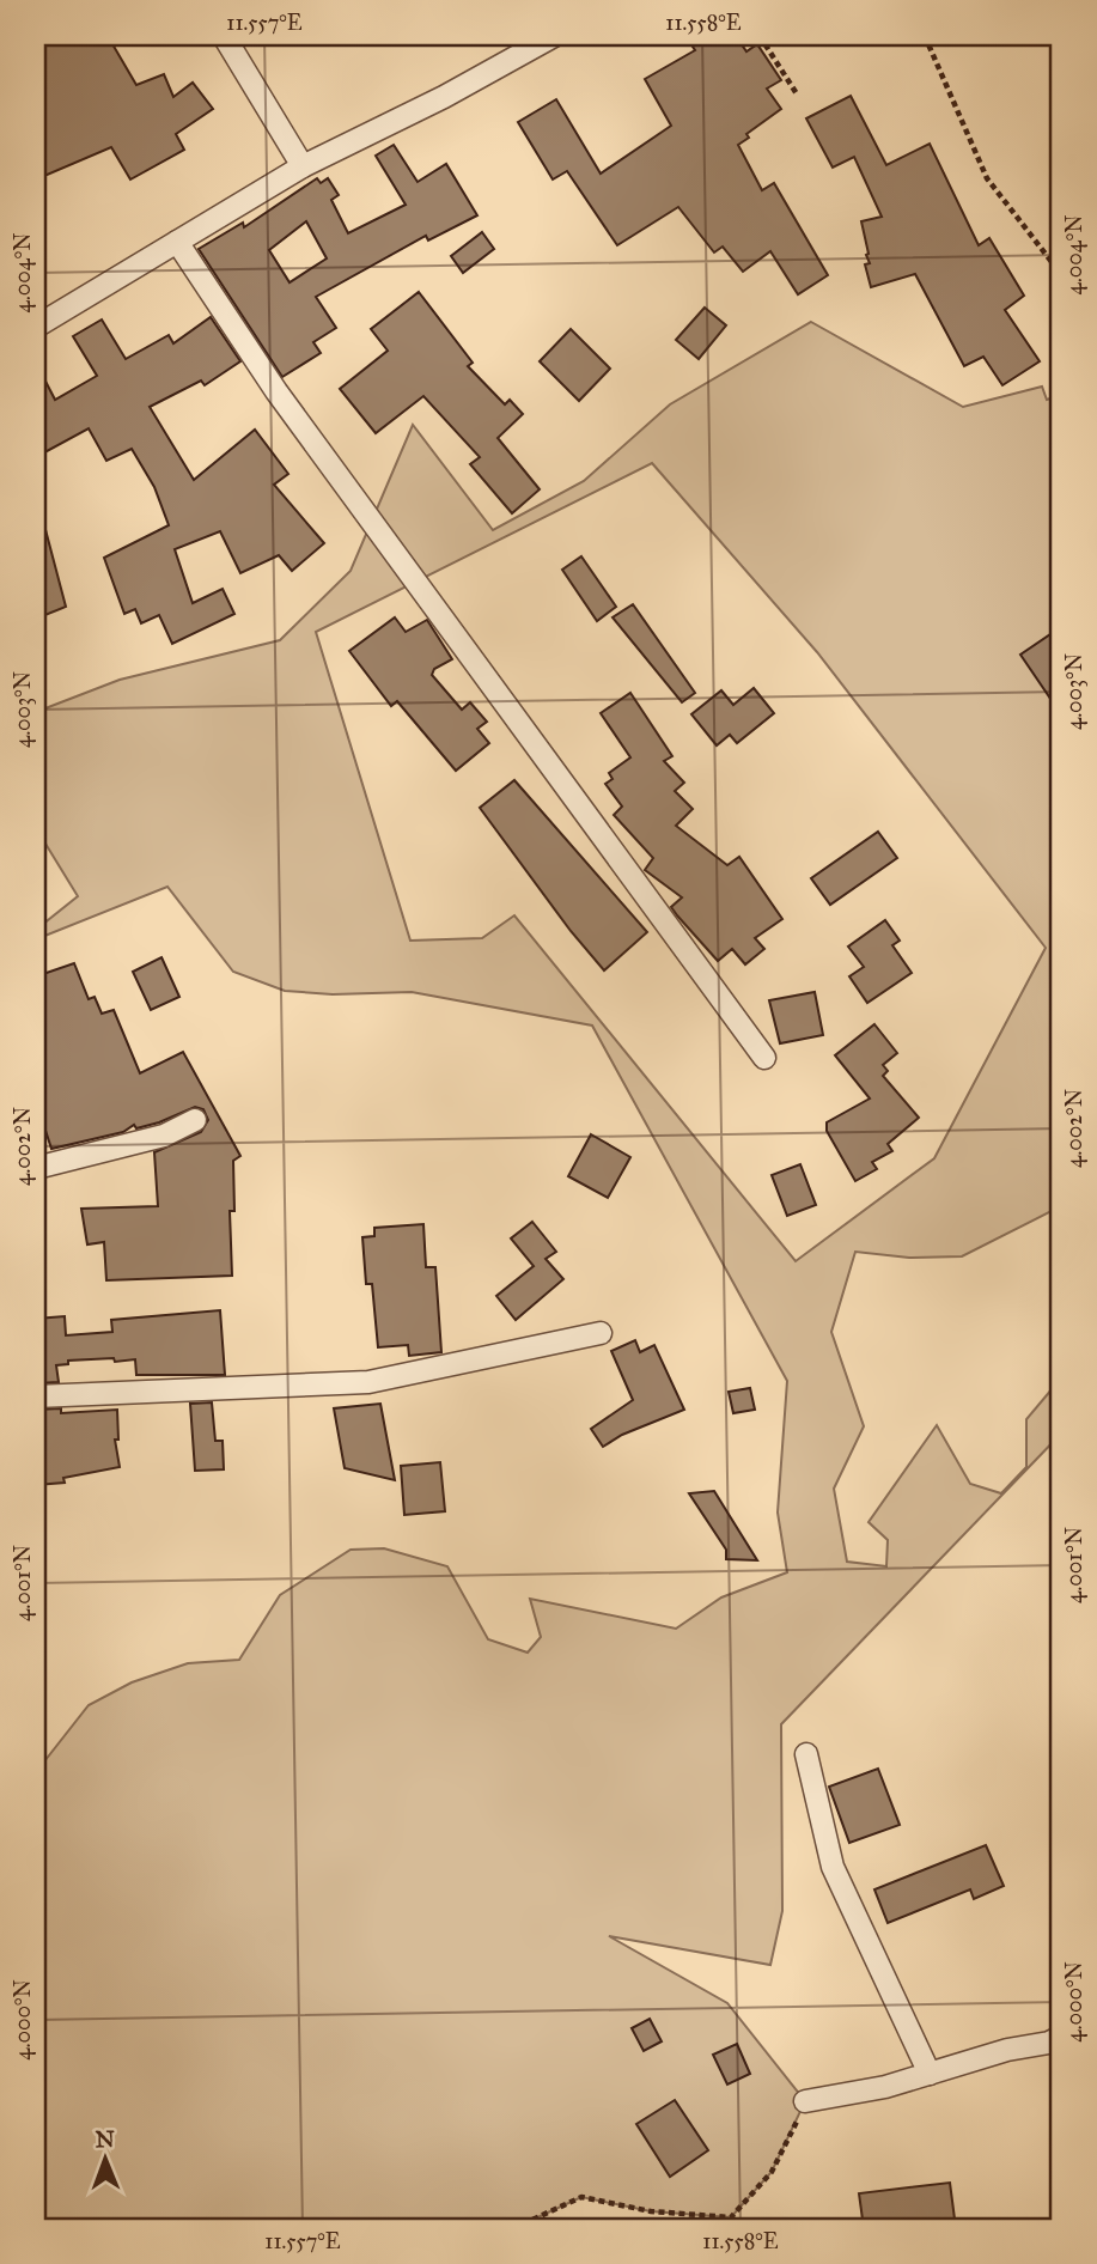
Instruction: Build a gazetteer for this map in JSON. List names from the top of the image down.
{
  "north": "top",
  "coordinates": [
    "11.557°E",
    "11.558°E",
    "4.004°N",
    "4.003°N",
    "4.002°N",
    "4.001°N",
    "4.000°N"
  ]
}
